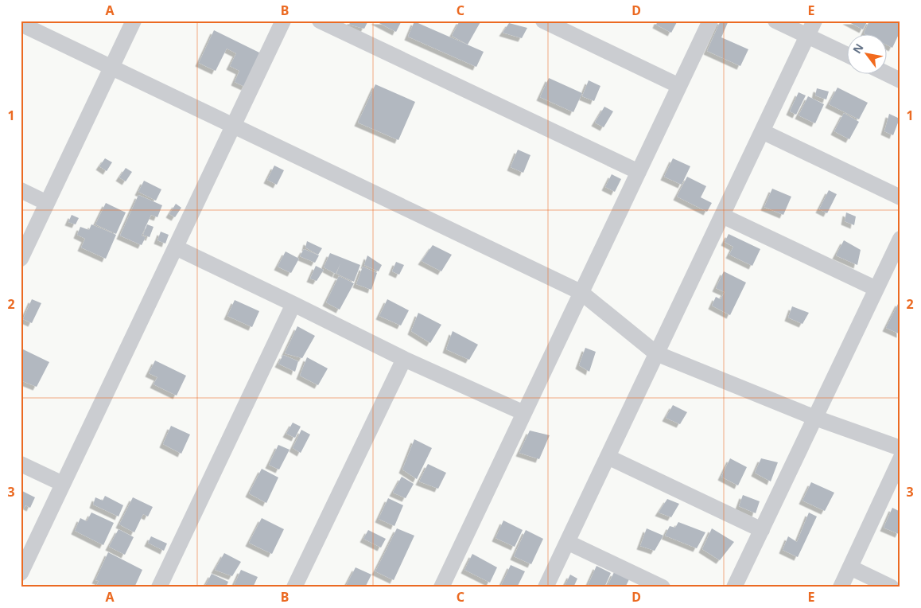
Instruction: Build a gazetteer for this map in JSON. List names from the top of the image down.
{
  "north": "top left",
  "grid": {
    "columns": [
      "A",
      "B",
      "C",
      "D",
      "E"
    ],
    "rows": ["1", "2", "3"]
  }
}
